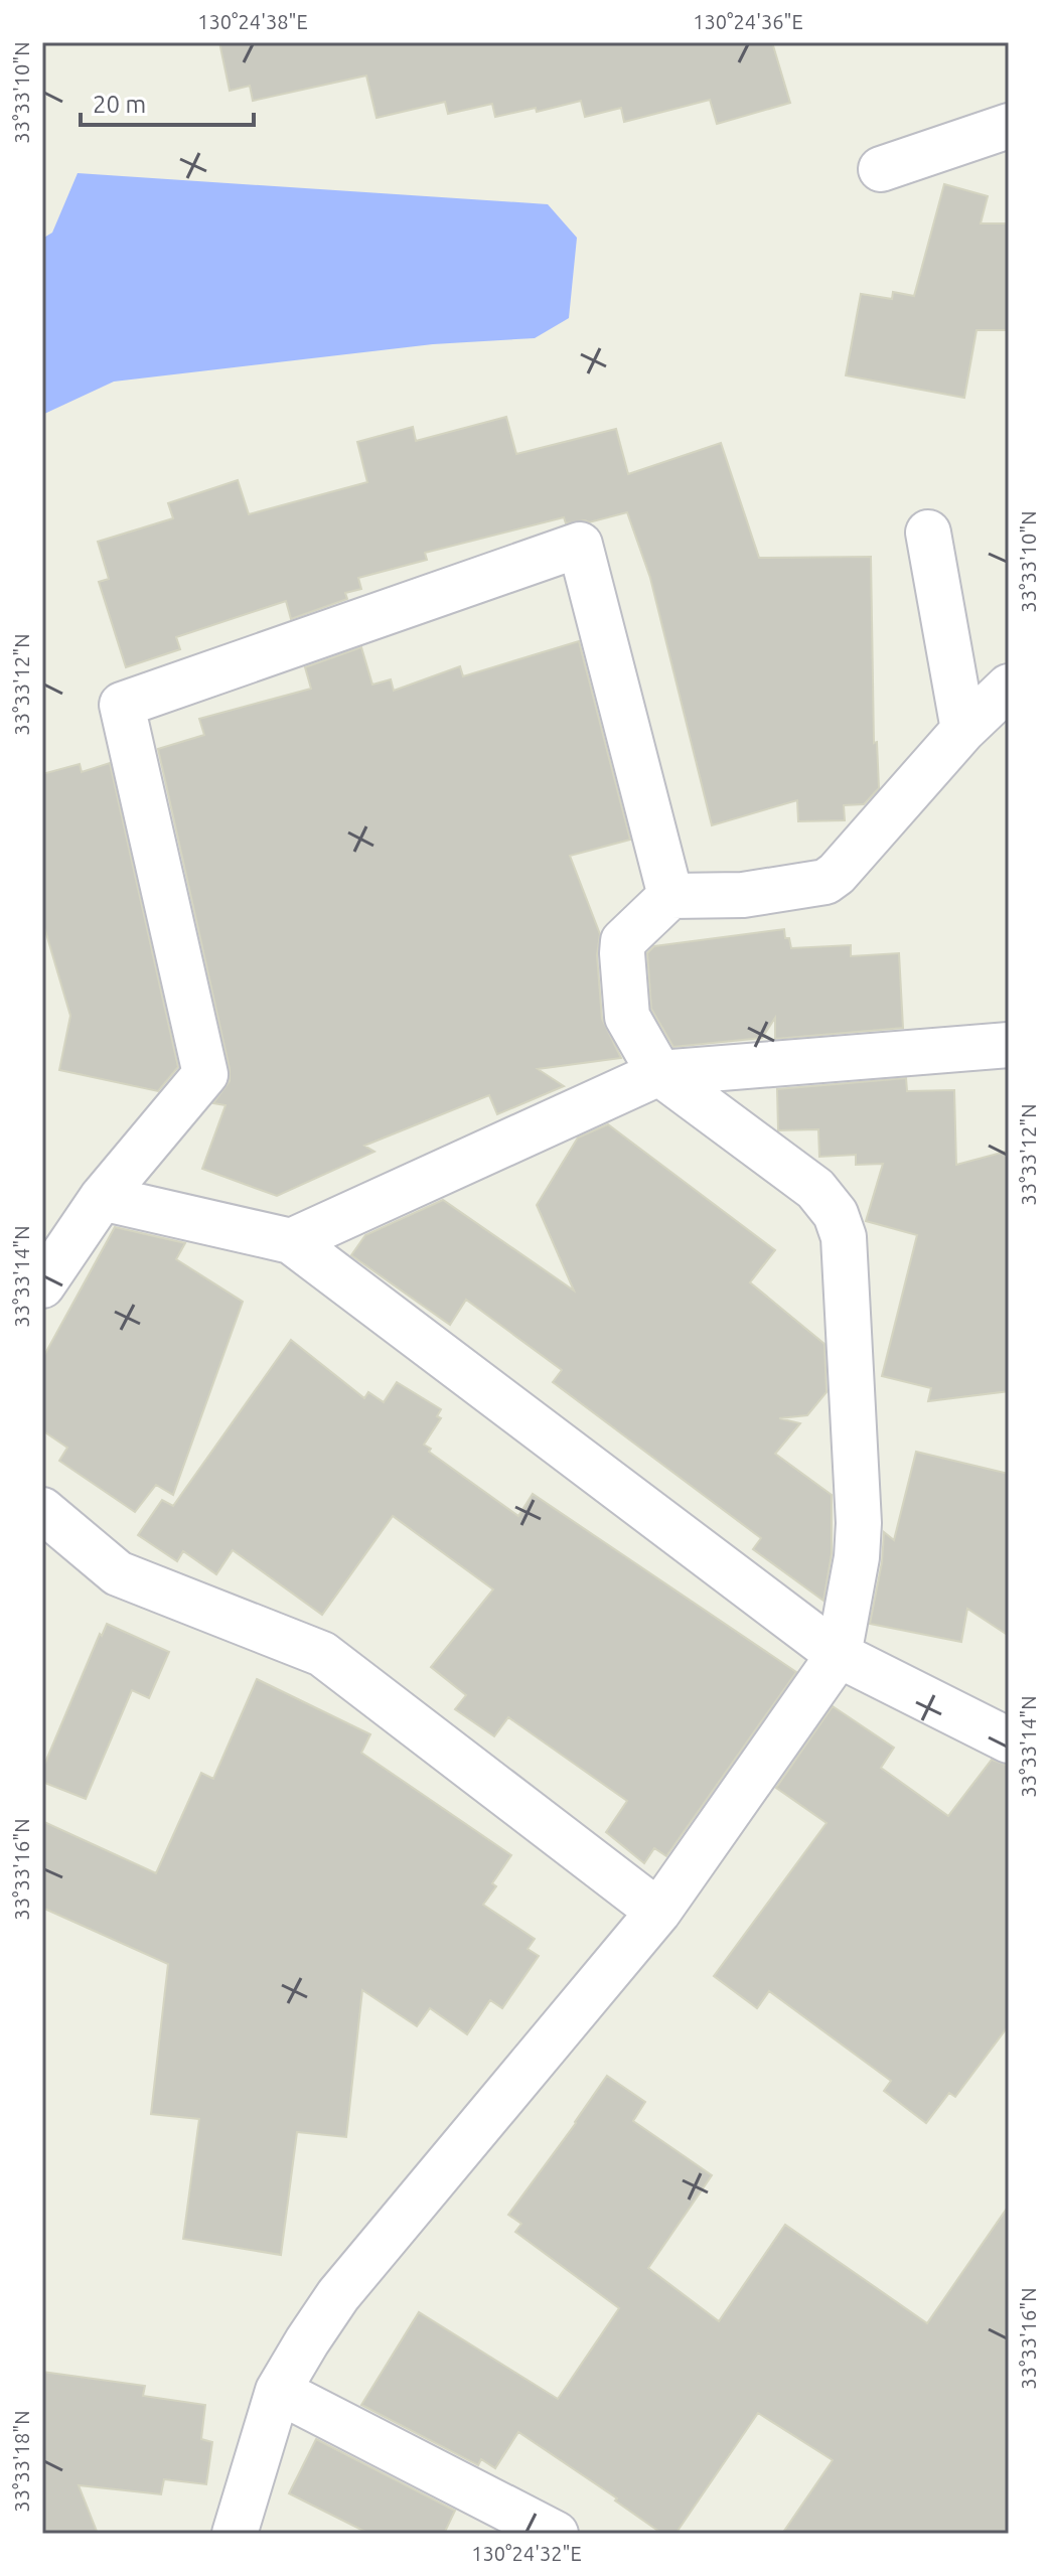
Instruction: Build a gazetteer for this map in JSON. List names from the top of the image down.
{
  "scale_bar": "20 m",
  "coordinates": [
    "130°24'38\"E",
    "130°24'36\"E",
    "33°33'10\"N",
    "33°33'12\"N",
    "33°33'14\"N",
    "33°33'16\"N",
    "33°33'18\"N",
    "130°24'32\"E"
  ]
}
